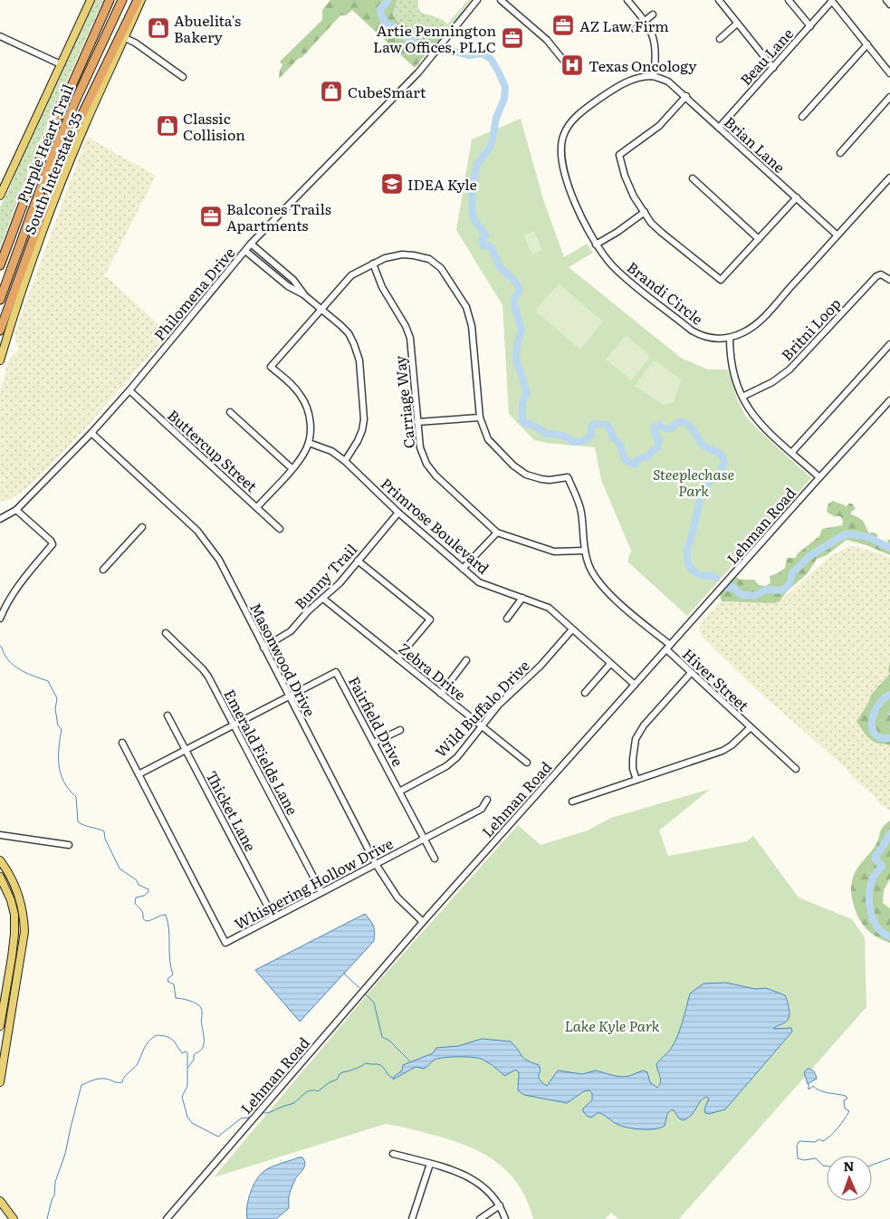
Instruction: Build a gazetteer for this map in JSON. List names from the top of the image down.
{
  "streets": {
    "highway": ["Purple Heart Trail"],
    "main road": ["South Interstate 35"],
    "street": [
      "Beau Lane",
      "Brian Lane",
      "Brandi Circle",
      "Philomena Drive",
      "Britni Loop",
      "Carriage Way",
      "Buttercup Street",
      "Primrose Boulevard",
      "Lehman Road",
      "Bunny Trail",
      "Masonwood Drive",
      "Zebra Drive",
      "Hiver Street",
      "Wild Buffalo Drive",
      "Fairfield Drive",
      "Emerald Fields Lane",
      "Thicket Lane",
      "Whispering Hollow Drive"
    ]
  },
  "crossings": [
    ["Beau Lane", "Brian Lane"],
    ["Brian Lane", "Brandi Circle"],
    ["Philomena Drive", "Buttercup Street"],
    ["Philomena Drive", "Masonwood Drive"],
    ["Carriage Way", "Hiver Street"],
    ["Primrose Boulevard", "Lehman Road"],
    ["Primrose Boulevard", "Bunny Trail"],
    ["Primrose Boulevard", "Wild Buffalo Drive"],
    ["Lehman Road", "Masonwood Drive"],
    ["Lehman Road", "Hiver Street"],
    ["Bunny Trail", "Masonwood Drive"],
    ["Bunny Trail", "Zebra Drive"],
    ["Masonwood Drive", "Fairfield Drive"],
    ["Masonwood Drive", "Whispering Hollow Drive"],
    ["Zebra Drive", "Wild Buffalo Drive"],
    ["Wild Buffalo Drive", "Fairfield Drive"],
    ["Fairfield Drive", "Emerald Fields Lane"],
    ["Fairfield Drive", "Thicket Lane"],
    ["Fairfield Drive", "Whispering Hollow Drive"],
    ["Emerald Fields Lane", "Whispering Hollow Drive"],
    ["Thicket Lane", "Whispering Hollow Drive"]
  ],
  "parks": ["Steeplechase Park", "Lake Kyle Park"],
  "places": {
    "office": ["AZ Law Firm", "Artie Pennington Law Offices, PLLC", "Balcones Trails Apartments"],
    "shop": ["Abuelita's Bakery", "CubeSmart", "Classic Collision"],
    "hospital": ["Texas Oncology"],
    "school or university": ["IDEA Kyle"]
  },
  "north": "top"
}
